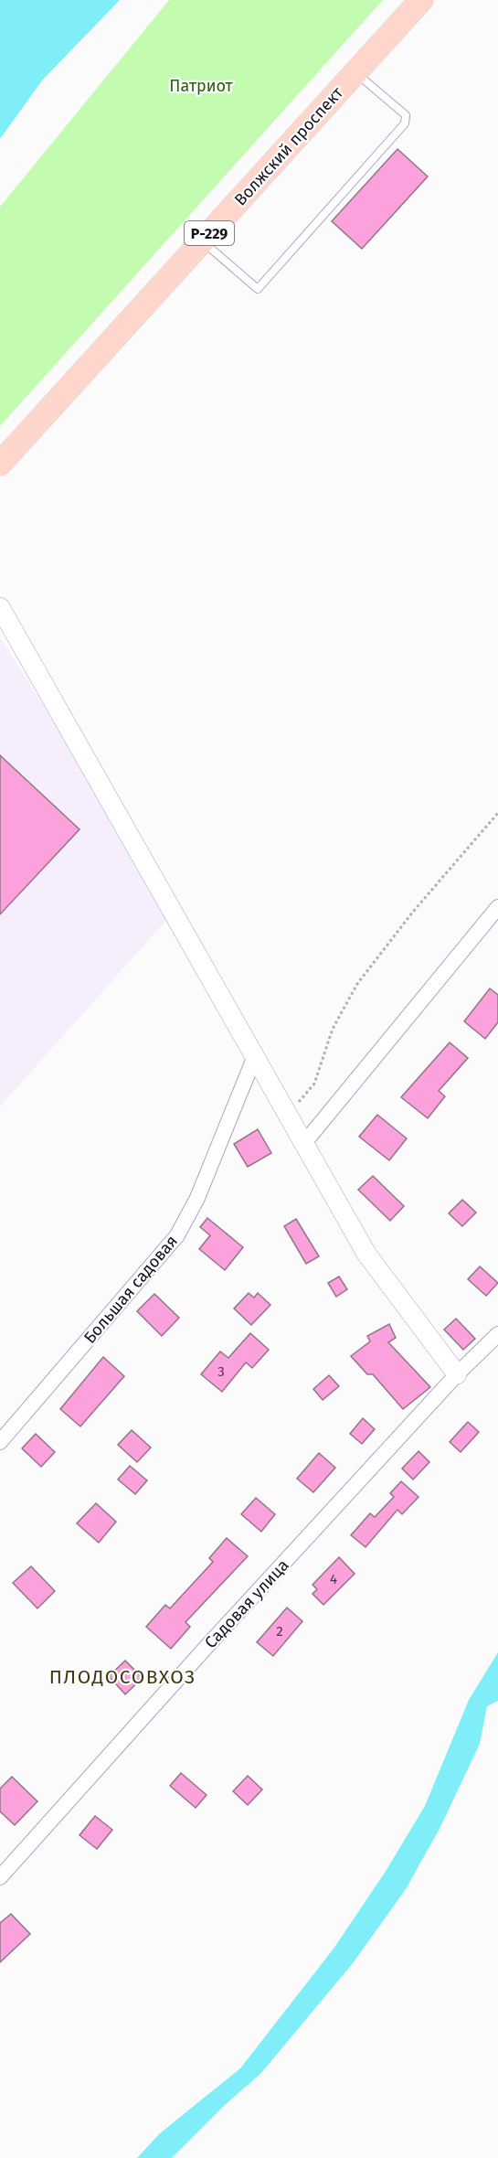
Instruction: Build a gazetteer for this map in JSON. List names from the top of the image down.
{
  "streets": {
    "main road": ["Волжский проспект", "Р-229"],
    "street": ["Большая садовая", "Садовая улица"]
  },
  "districts": ["ПЛОДОСОВХОЗ"],
  "parks": ["Патриот"],
  "house_numbers": ["3", "4", "2"]
}
